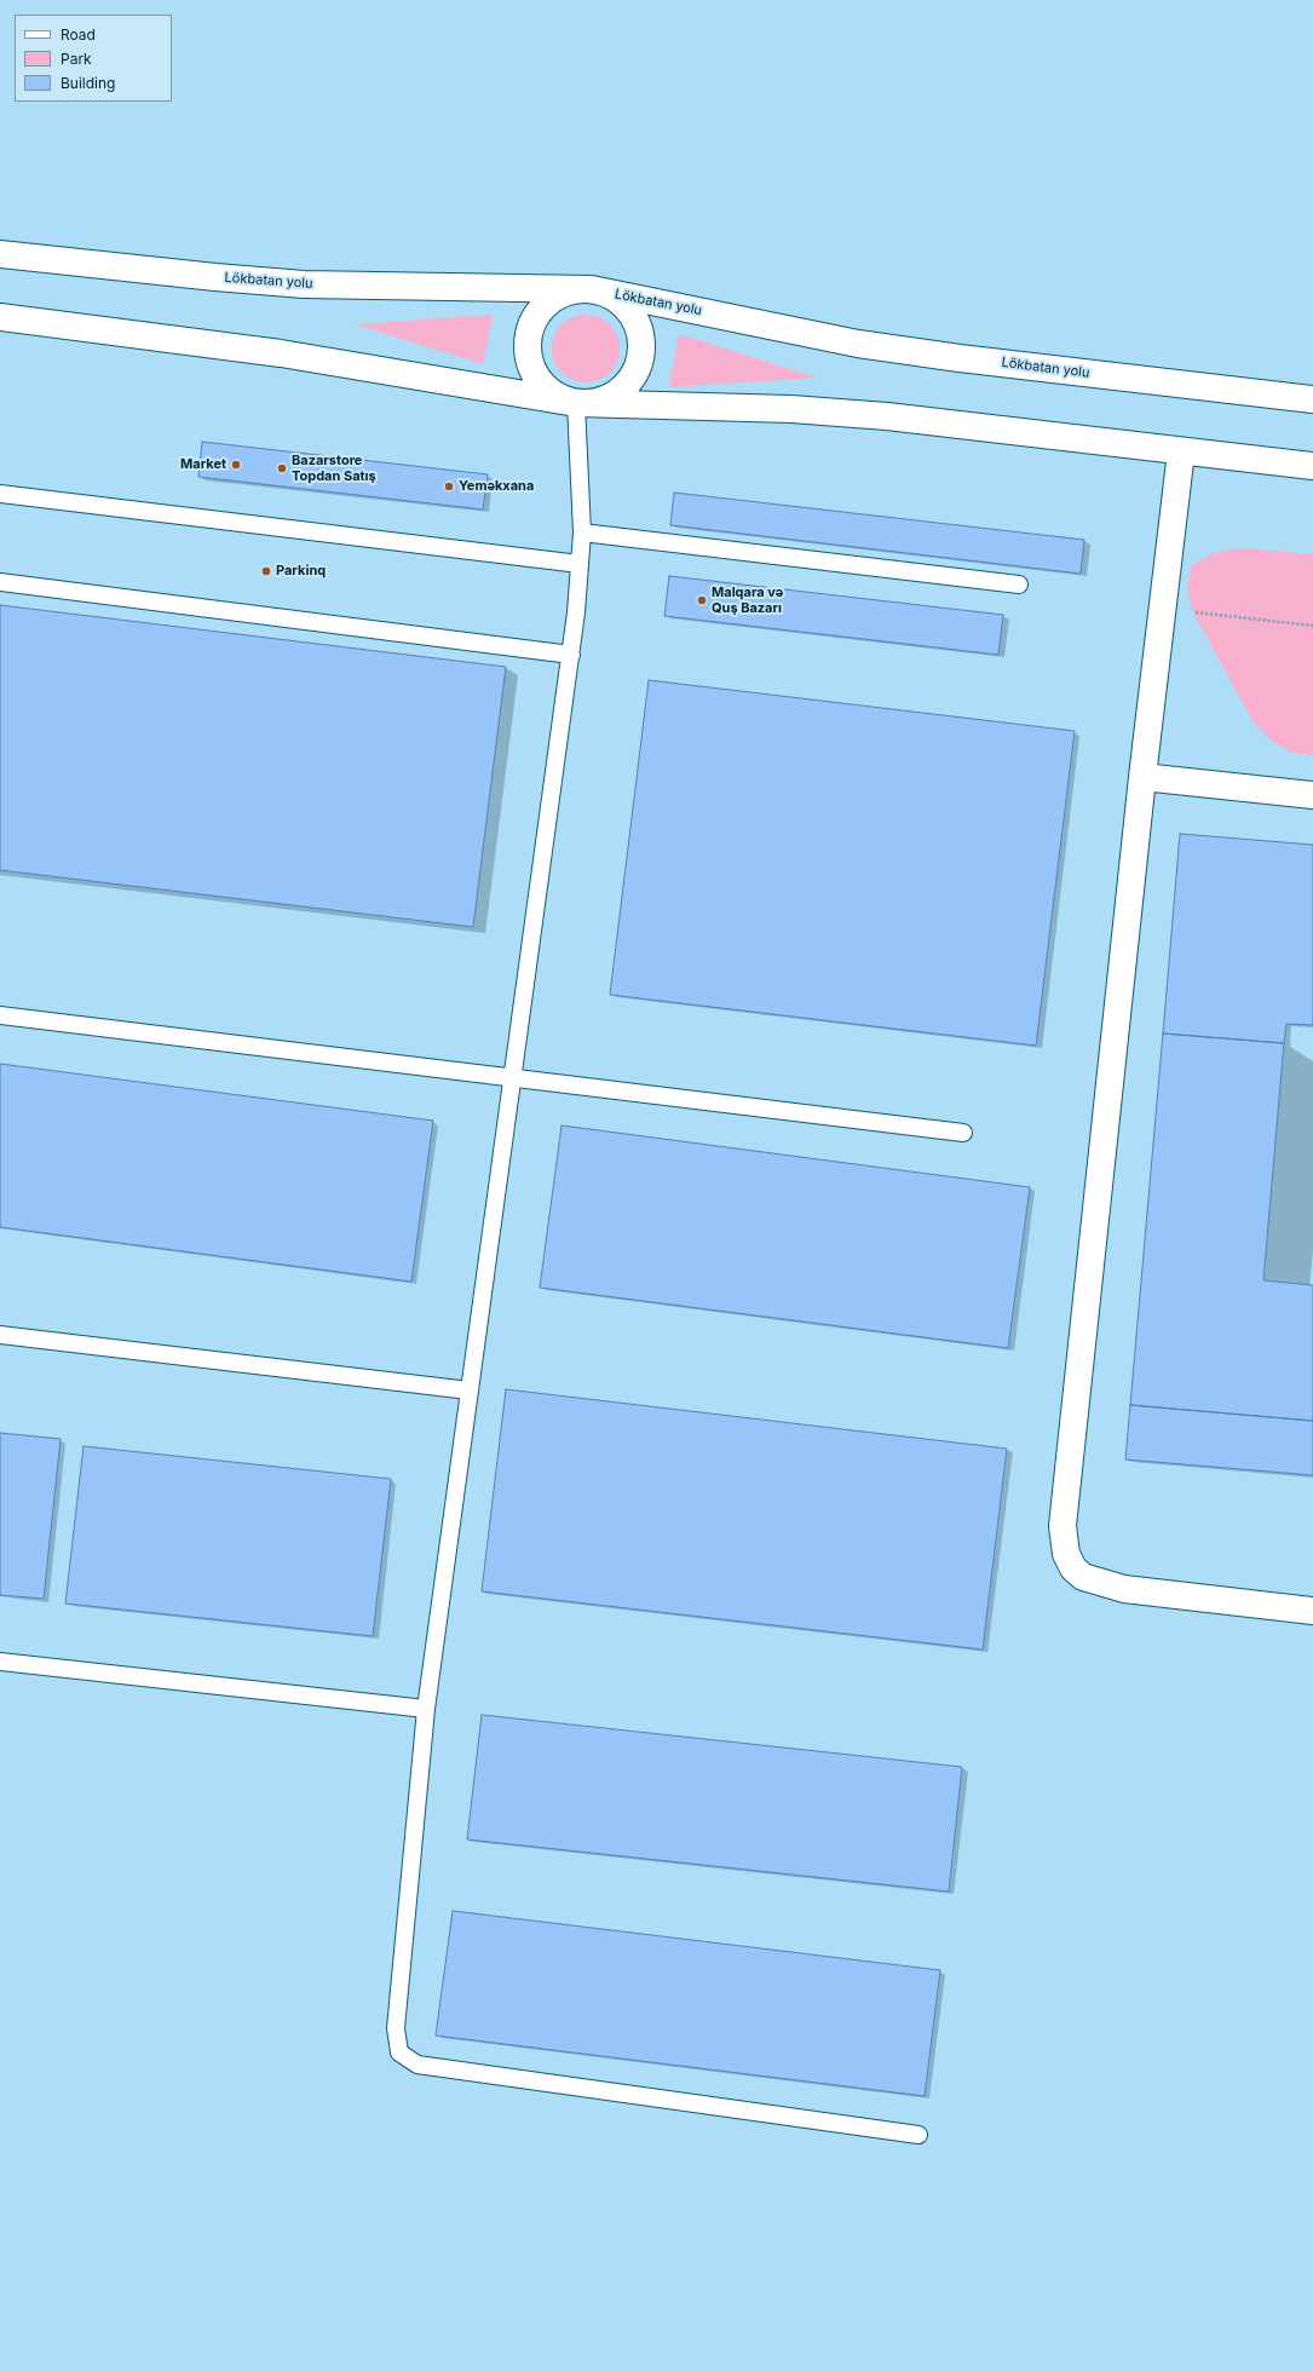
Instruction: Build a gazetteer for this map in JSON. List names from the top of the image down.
{
  "streets": {
    "main road": ["Lökbatan yolu"]
  },
  "places": [
    "Market",
    "Bazarstore Topdan Satış",
    "Yeməkxana",
    "Parkinq",
    "Malqara və Quş Bazarı"
  ],
  "legend": ["Road", "Park", "Building"]
}
